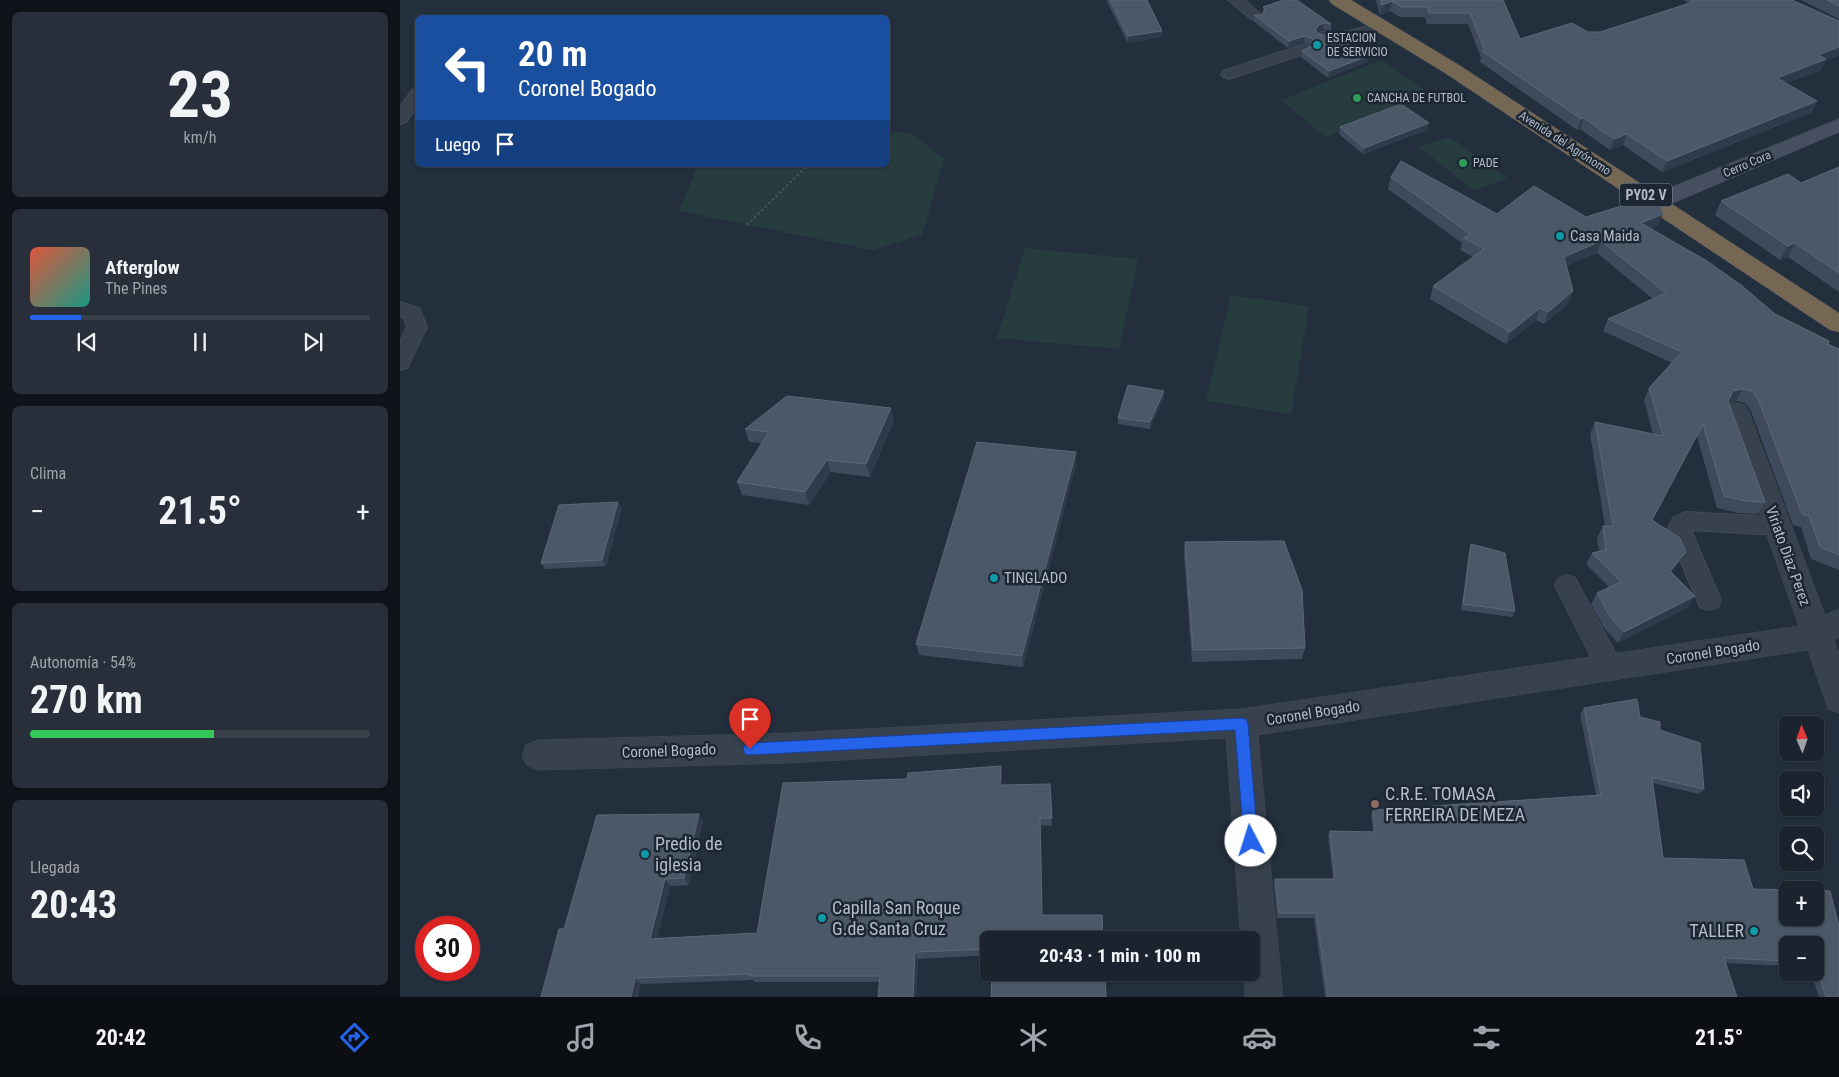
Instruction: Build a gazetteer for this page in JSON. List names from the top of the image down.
{
  "streets": {
    "highway": ["Avenida del Agrónomo", "PY02 V"],
    "street": ["Cerro Cora", "Viriato Diaz Perez", "Coronel Bogado"]
  },
  "crossings": [
    ["Avenida del Agrónomo", "Cerro Cora"],
    ["Viriato Diaz Perez", "Coronel Bogado"]
  ],
  "places": [
    "ESTACION DE SERVICIO",
    "CANCHA DE FUTBOL",
    "PADE",
    "Casa Maida",
    "TINGLADO",
    "C.R.E. TOMASA FERREIRA DE MEZA",
    "Predio de iglesia",
    "Capilla San Roque G.de Santa Cruz",
    "TALLER"
  ],
  "north": "top",
  "page": {
    "tile": [
      ["23", "km/h"],
      "Clima",
      ["Autonomía · 54%", "270 km"],
      ["Llegada", "20:43"]
    ],
    "turn": ["20 m", "Coronel Bogado"],
    "then": "Luego",
    "song": ["Afterglow", "The Pines"],
    "heat": ["−", "21.5°", "+"],
    "map_buttons": ["+", "−"],
    "limit": "30",
    "trip": "20:43 · 1 min · 100 m",
    "tabs": ["20:42", "21.5°"]
  }
}
